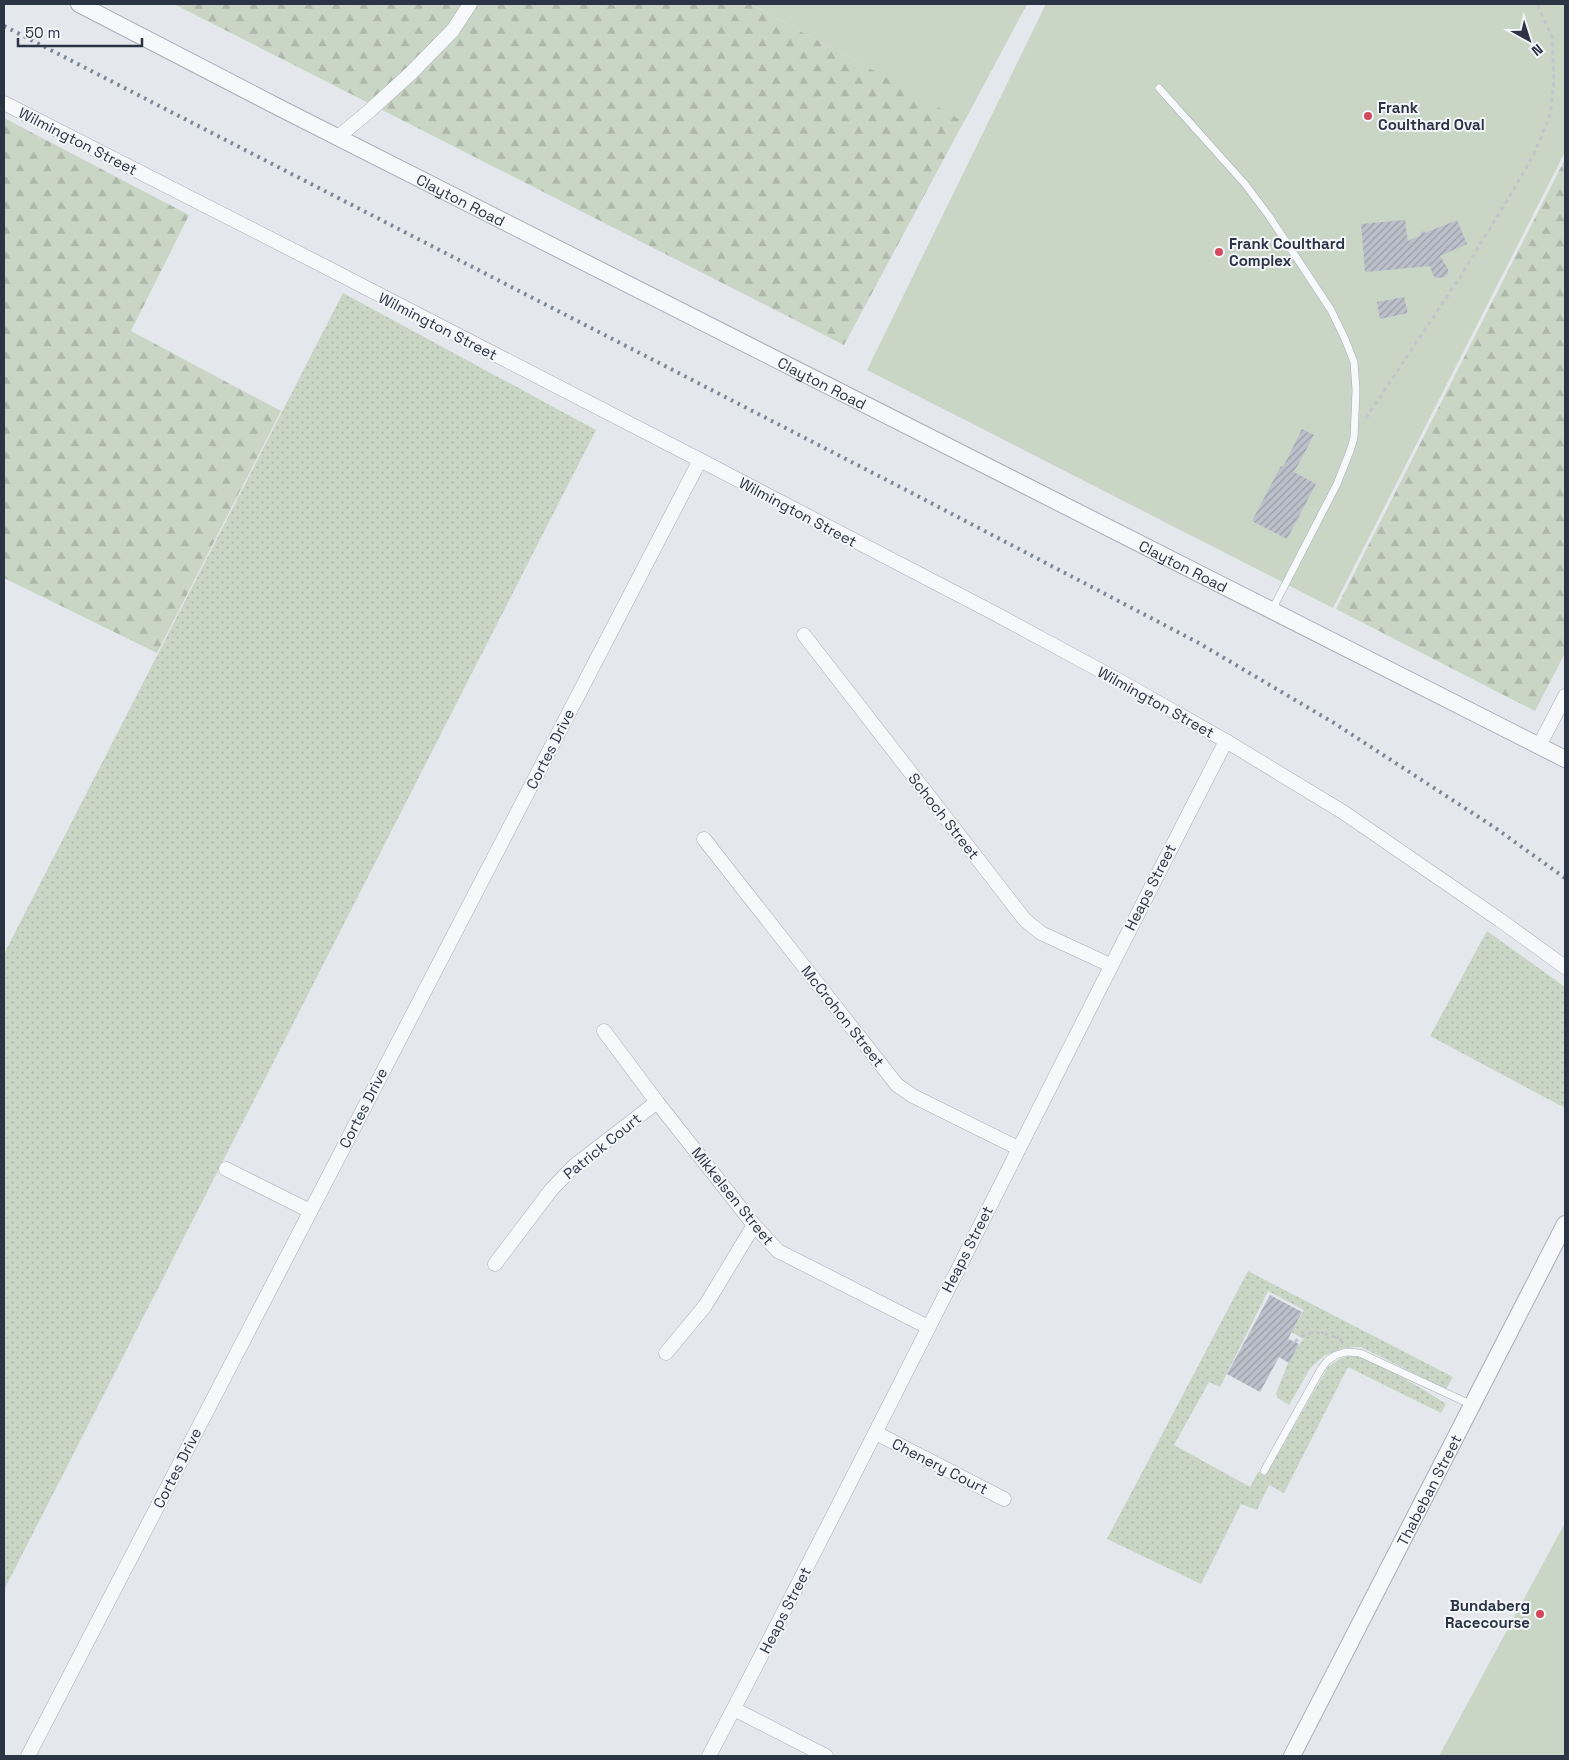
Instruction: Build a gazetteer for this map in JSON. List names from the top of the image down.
{
  "streets": {
    "street": [
      "Wilmington Street",
      "Clayton Road",
      "Cortes Drive",
      "Schoch Street",
      "Heaps Street",
      "McCrohon Street",
      "Patrick Court",
      "Mikkelsen Street",
      "Chenery Court",
      "Thabeban Street"
    ]
  },
  "crossings": [
    ["Wilmington Street", "Cortes Drive"],
    ["Wilmington Street", "Heaps Street"],
    ["Schoch Street", "Heaps Street"],
    ["Heaps Street", "McCrohon Street"],
    ["Heaps Street", "Mikkelsen Street"],
    ["Heaps Street", "Chenery Court"],
    ["Patrick Court", "Mikkelsen Street"]
  ],
  "places": ["Frank Coulthard Oval", "Frank Coulthard Complex", "Bundaberg Racecourse"],
  "scale_bar": "50 m",
  "north": "bottom right"
}
